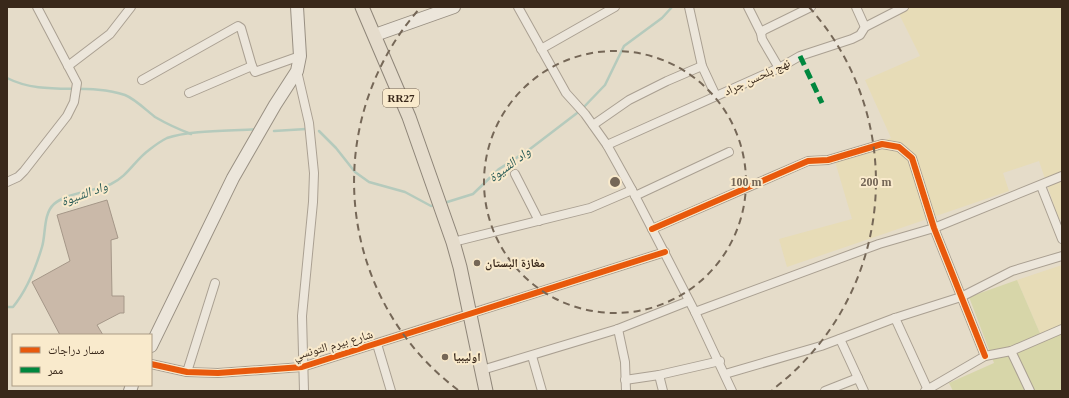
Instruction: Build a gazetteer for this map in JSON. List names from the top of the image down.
{
  "streets": {
    "main road": ["RR27"],
    "street": ["نهج بلحسن جراد", "شارع بيرم التونسي"]
  },
  "crossings": [
    ["RR27", "شارع بيرم التونسي"]
  ],
  "water": ["واد الشيوة"],
  "places": ["مغازة البستان", "اوليبيا"],
  "legend": ["مسار دراجات", "ممر"],
  "rings": ["100 m", "200 m"]
}
